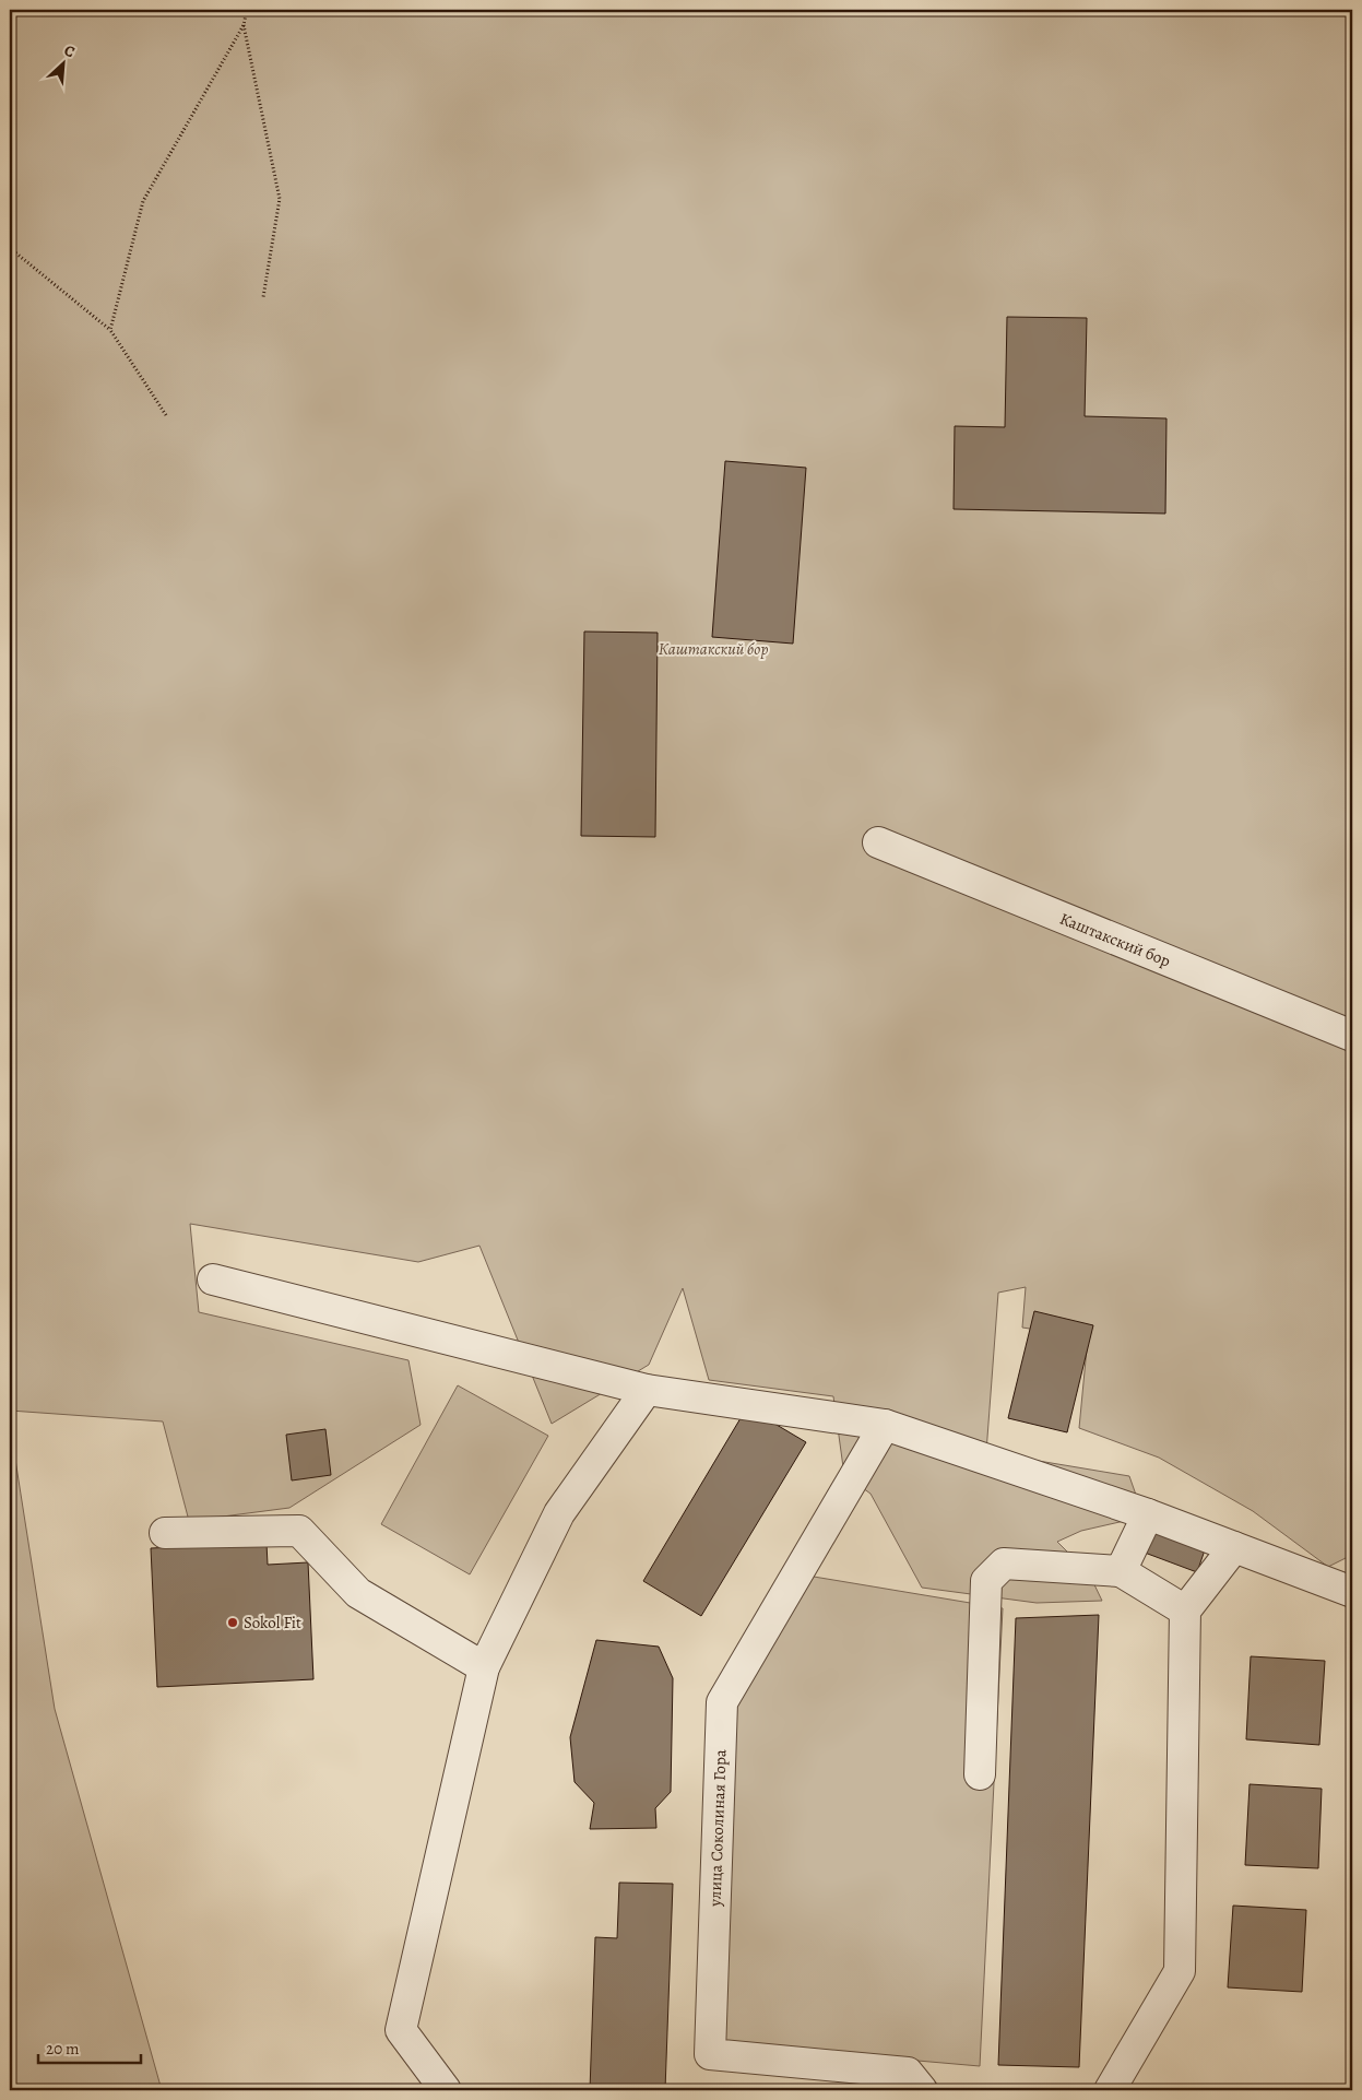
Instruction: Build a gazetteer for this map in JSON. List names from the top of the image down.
{
  "streets": {
    "street": ["Каштакский бор", "улица Соколиная Гора"]
  },
  "parks": ["Каштакский бор"],
  "places": ["Sokol Fit"],
  "scale_bar": "20 m",
  "north": "top right"
}
